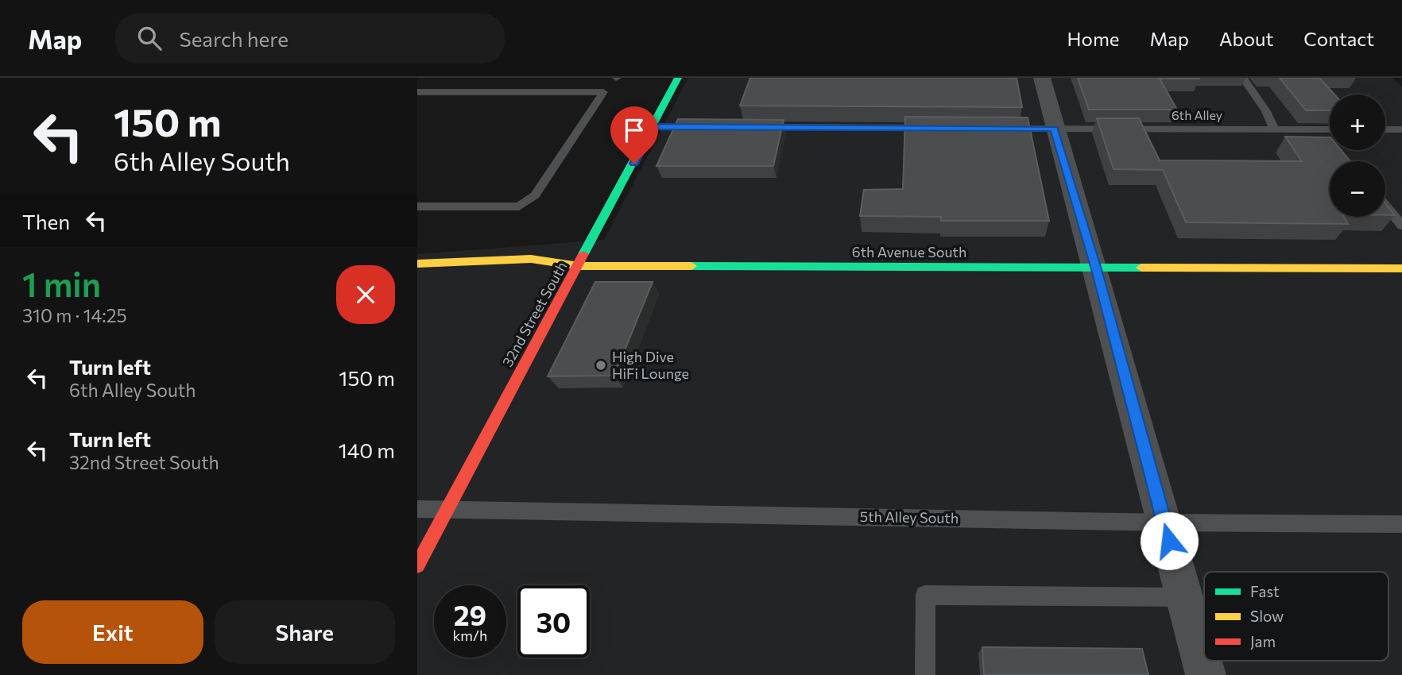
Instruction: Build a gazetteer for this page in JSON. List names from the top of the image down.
{
  "streets": {
    "main road": ["6th Avenue South", "32nd Street South"],
    "lane": ["6th Alley", "5th Alley South"]
  },
  "crossings": [
    ["6th Avenue South", "32nd Street South"],
    ["32nd Street South", "5th Alley South"]
  ],
  "places": ["High Dive HiFi Lounge"],
  "legend": ["Fast", "Slow", "Jam"],
  "page": {
    "header": "Map",
    "search": "Search here",
    "nav": [
      "Home",
      "Map",
      "About",
      "Contact"
    ],
    "turn": ["150 m", "6th Alley South"],
    "map_buttons": ["+", "−"],
    "then": "Then",
    "heading": ["1 min", "310 m · 14:25"],
    "list": [
      {
        "name": "Turn left",
        "note": "6th Alley South",
        "value": "150 m"
      },
      {
        "name": "Turn left",
        "note": "32nd Street South",
        "value": "140 m"
      }
    ],
    "speed": "29 km/h",
    "limit": "30",
    "buttons": ["Exit", "Share"]
  }
}
